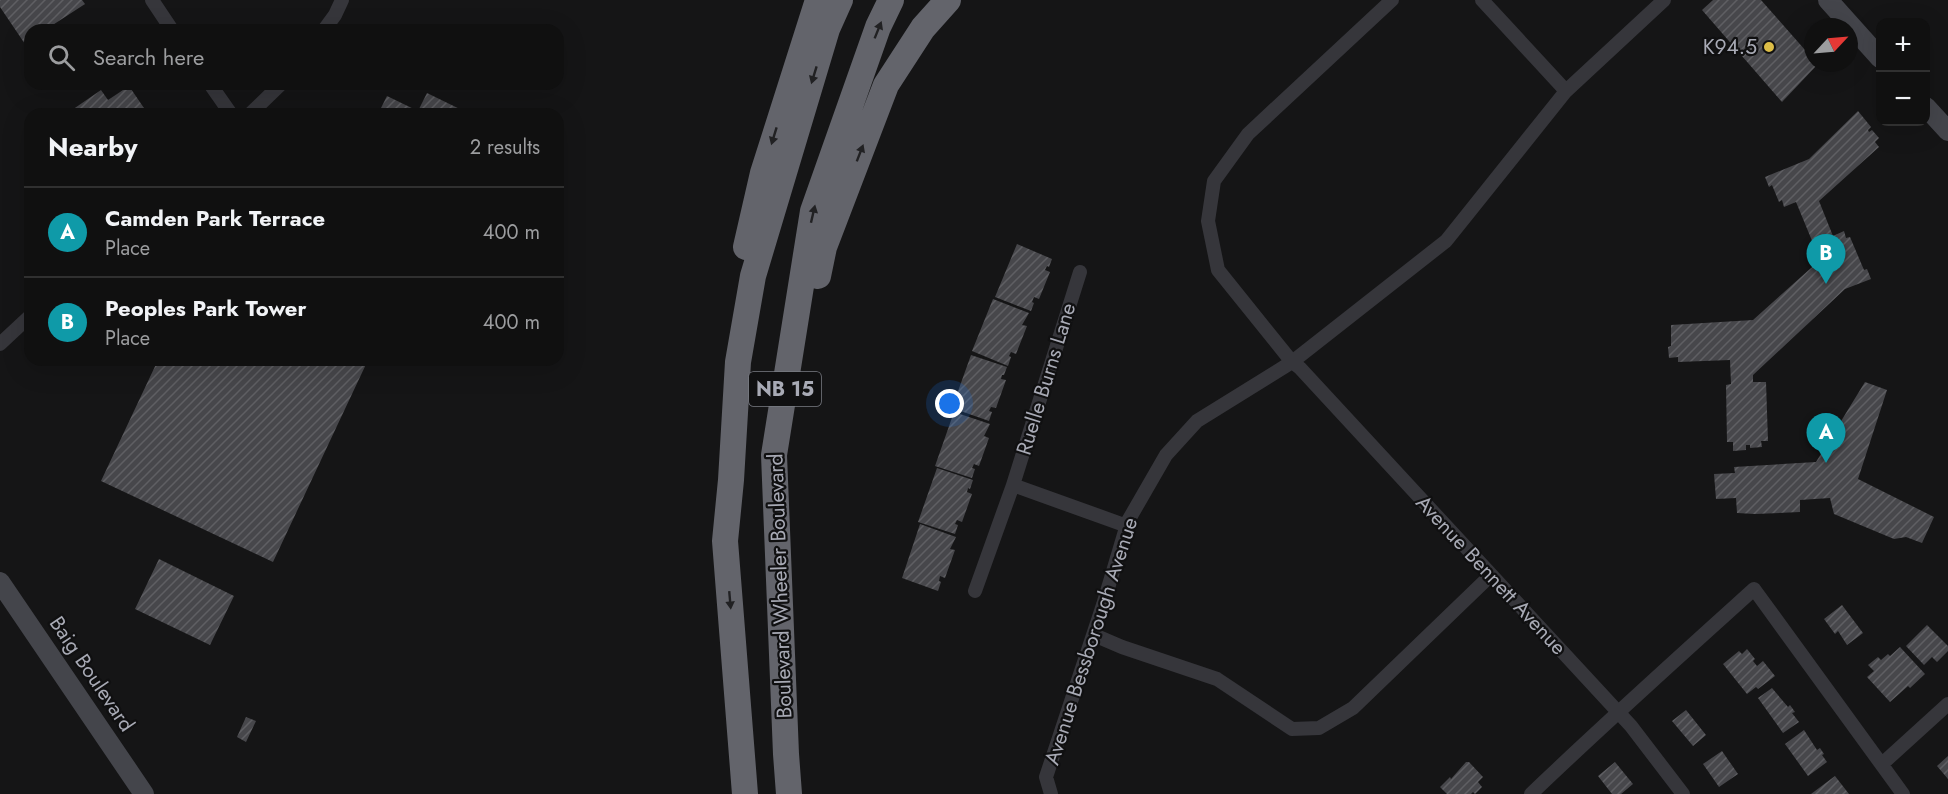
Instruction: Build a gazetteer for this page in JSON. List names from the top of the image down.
{
  "streets": {
    "highway": ["NB 15", "Boulevard Wheeler Boulevard"],
    "street": [
      "Ruelle Burns Lane",
      "Avenue Bennett Avenue",
      "Avenue Bessborough Avenue",
      "Baig Boulevard"
    ]
  },
  "crossings": [
    ["Avenue Bennett Avenue", "Avenue Bessborough Avenue"]
  ],
  "places": ["K94.5"],
  "north": "top right",
  "page": {
    "map_buttons": ["+", "−"],
    "search": "Search here",
    "heading": ["Nearby", "2 results"],
    "list": [
      {
        "mark": "A",
        "name": "Camden Park Terrace",
        "note": "Place",
        "value": "400 m"
      },
      {
        "mark": "B",
        "name": "Peoples Park Tower",
        "note": "Place",
        "value": "400 m"
      }
    ],
    "pins": ["B", "A"]
  }
}
